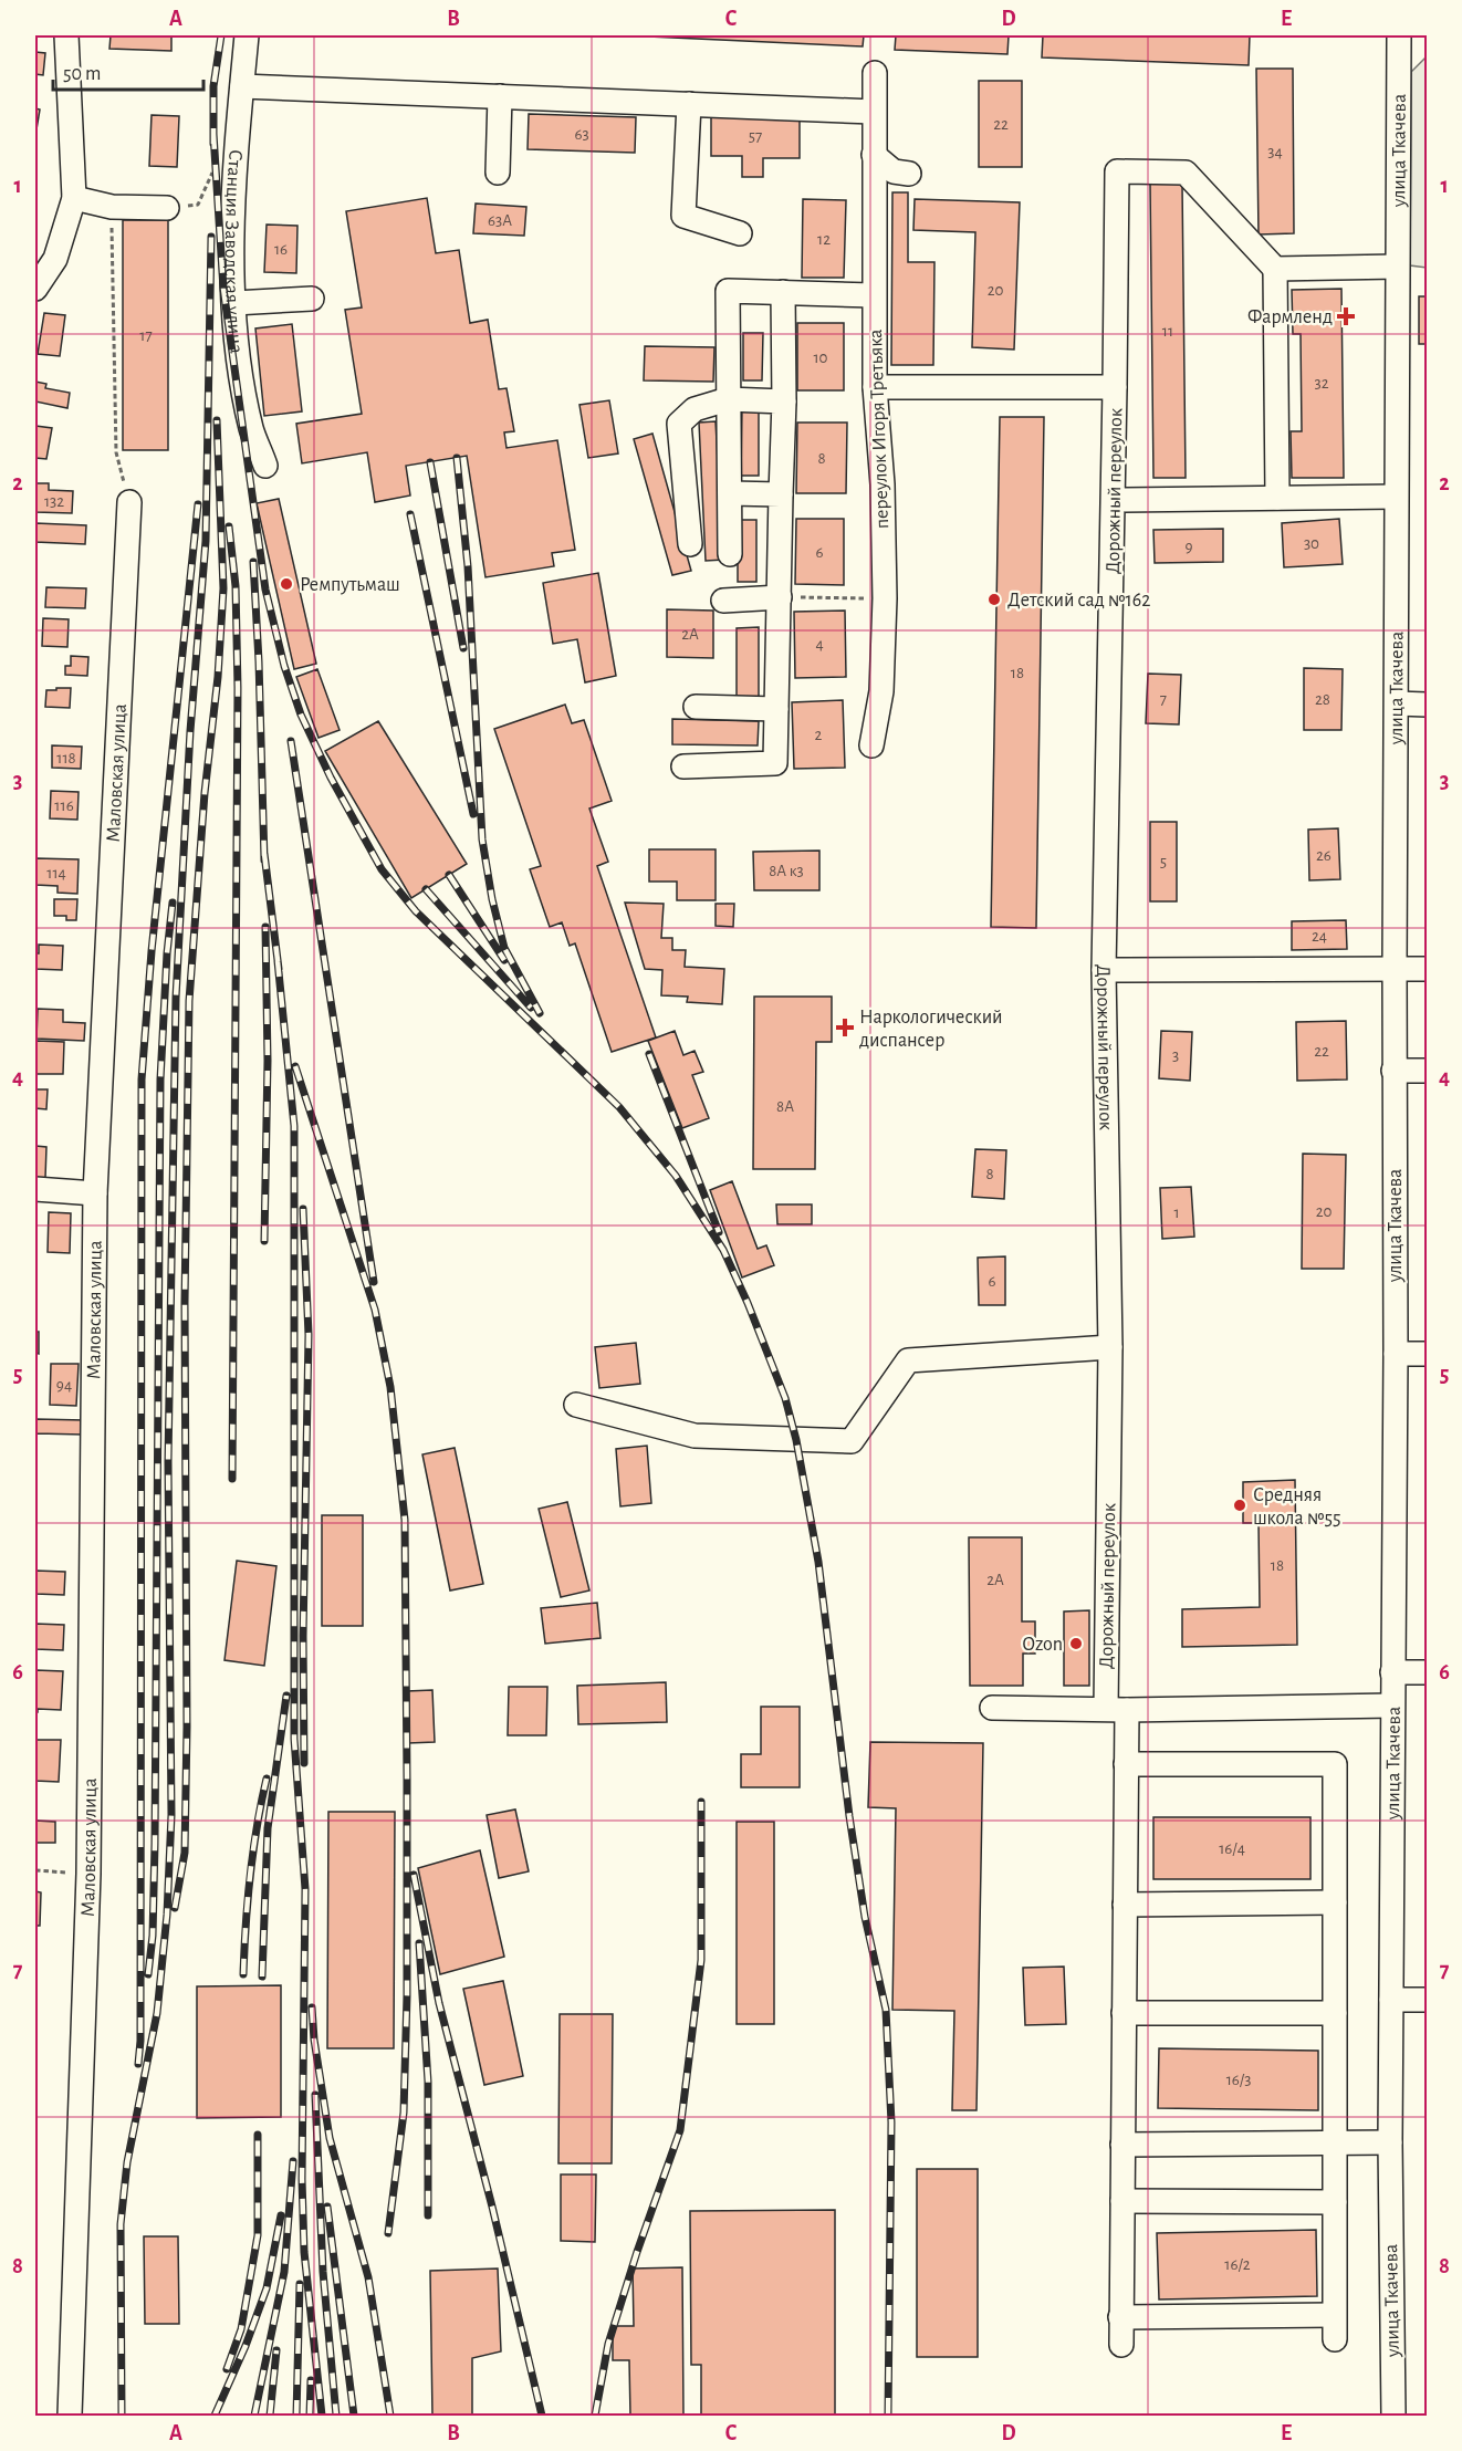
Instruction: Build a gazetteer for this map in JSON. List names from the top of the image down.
{
  "streets": {
    "street": [
      "улица Ткачева",
      "Станция Заводская улица",
      "переулок Игоря Третьяка",
      "Дорожный переулок",
      "Маловская улица"
    ]
  },
  "crossings": [
    ["переулок Игоря Третьяка", "Дорожный переулок"]
  ],
  "places": {
    "health": ["Фармленд", "Наркологический диспансер"],
    "other": [
      "Ремпутьмаш",
      "Детский сад №162",
      "Средняя школа №55",
      "Ozon"
    ]
  },
  "house_numbers": [
    "22",
    "63",
    "57",
    "34",
    "63А",
    "12",
    "16",
    "20",
    "11",
    "17",
    "10",
    "32",
    "8",
    "132",
    "30",
    "9",
    "6",
    "2А",
    "4",
    "18",
    "7",
    "28",
    "2",
    "118",
    "116",
    "26",
    "5",
    "8А к3",
    "114",
    "24",
    "22",
    "3",
    "8А",
    "8",
    "20",
    "1",
    "6",
    "94",
    "18",
    "2А",
    "16/4",
    "16/3",
    "16/2"
  ],
  "scale_bar": "50 m",
  "grid": {
    "columns": [
      "A",
      "B",
      "C",
      "D",
      "E"
    ],
    "rows": [
      "1",
      "2",
      "3",
      "4",
      "5",
      "6",
      "7",
      "8"
    ]
  }
}
